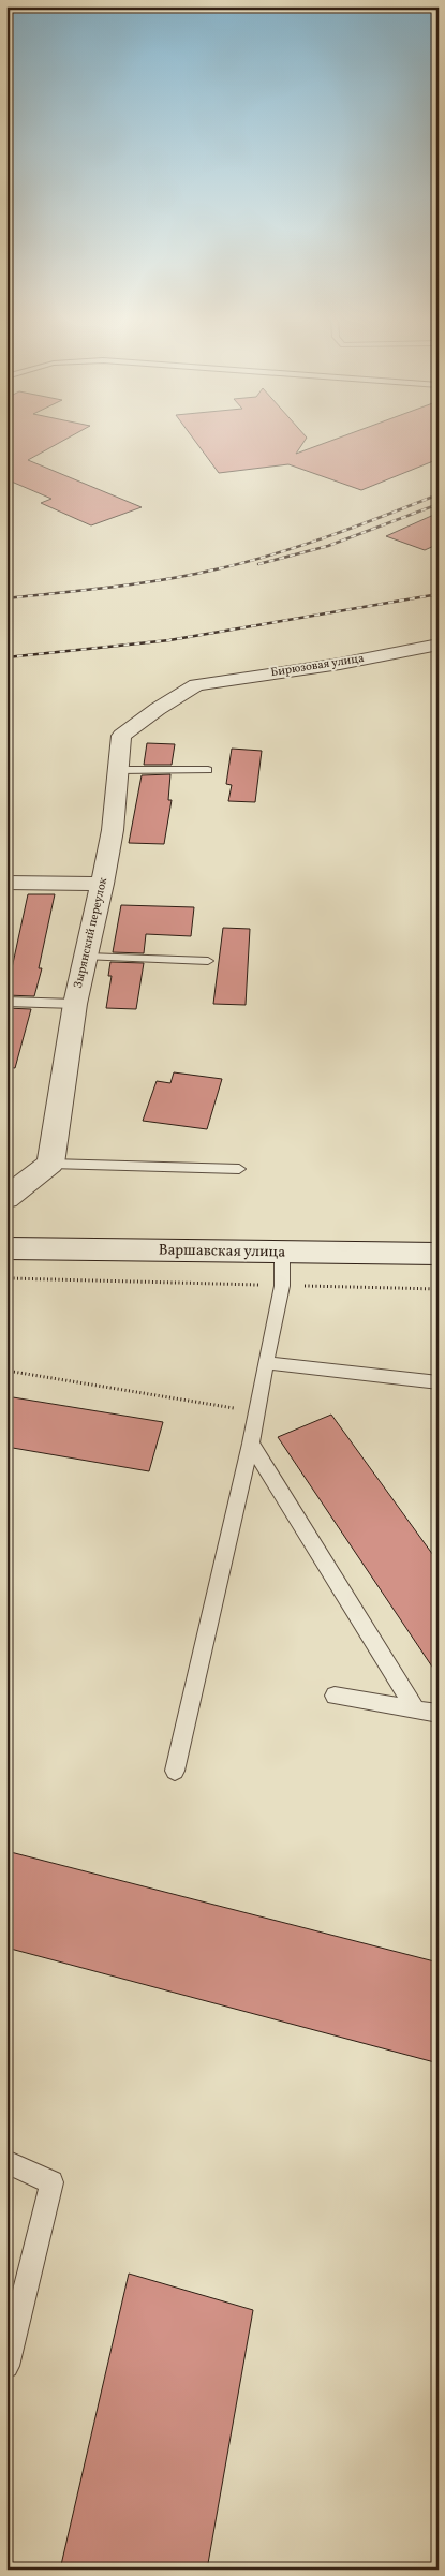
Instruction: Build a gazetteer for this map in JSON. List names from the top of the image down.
{
  "streets": {
    "street": ["Бирюзовая улица", "Зырянский переулок", "Варшавская улица"]
  },
  "crossings": [
    ["Бирюзовая улица", "Зырянский переулок"]
  ]
}
